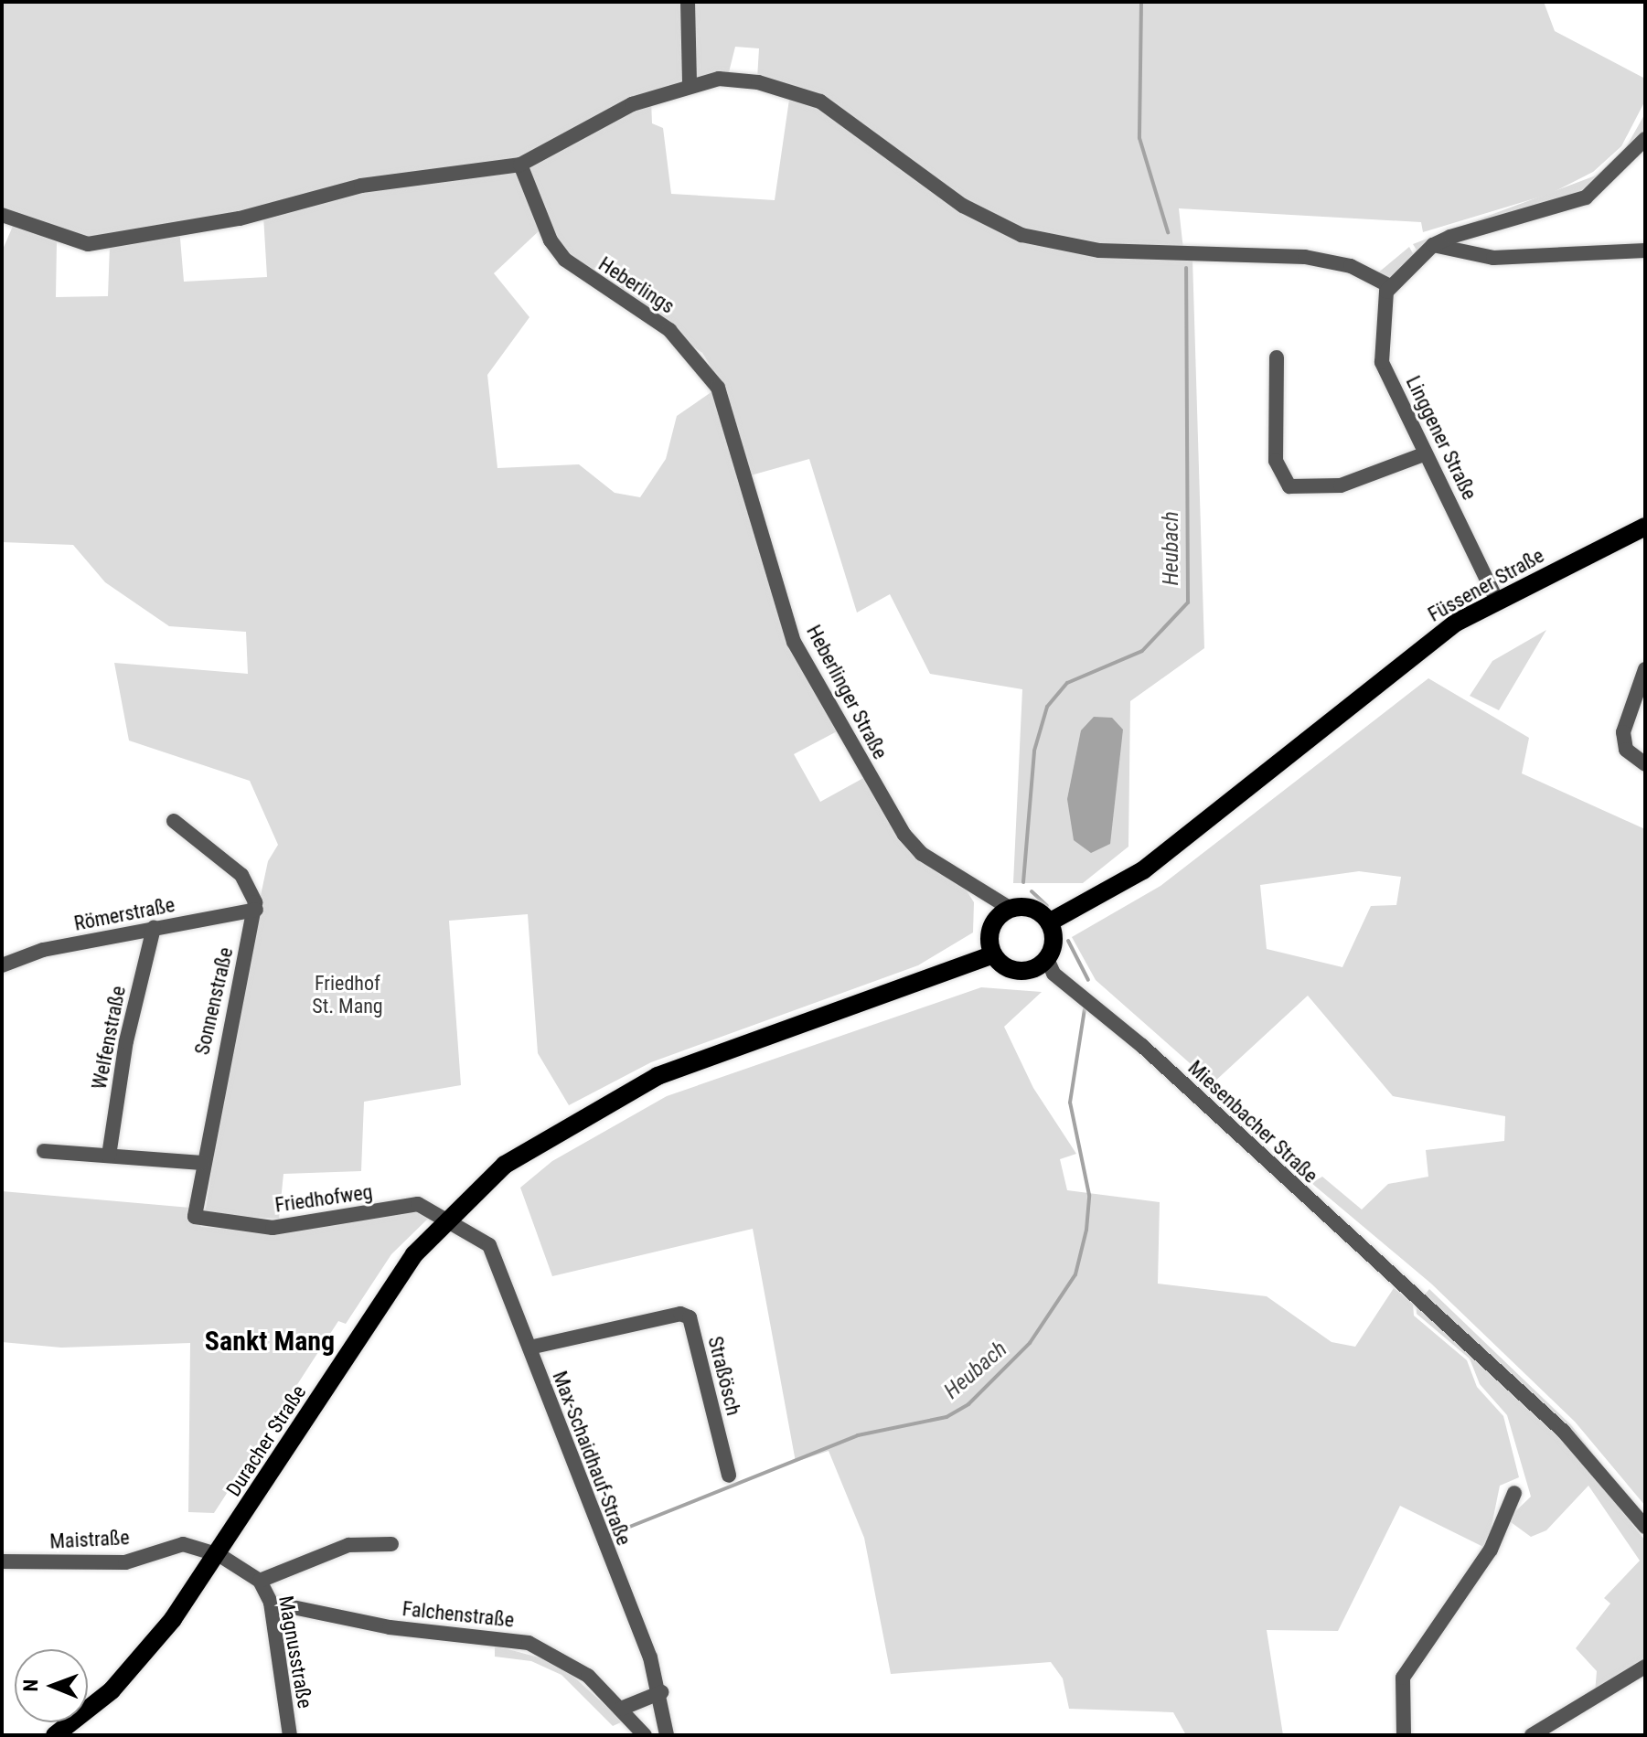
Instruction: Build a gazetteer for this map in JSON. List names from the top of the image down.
{
  "streets": {
    "main road": ["Füssener Straße", "Duracher Straße"],
    "street": [
      "Heberlings",
      "Linggener Straße",
      "Heberlinger Straße",
      "Römerstraße",
      "Sonnenstraße",
      "Welfenstraße",
      "Miesenbacher Straße",
      "Friedhofweg",
      "Straßösch",
      "Max-Schaidhauf-Straße",
      "Maistraße",
      "Falchenstraße",
      "Magnusstraße"
    ]
  },
  "crossings": [
    ["Heberlings", "Heberlinger Straße"],
    ["Linggener Straße", "Füssener Straße"],
    ["Füssener Straße", "Heberlinger Straße"],
    ["Füssener Straße", "Miesenbacher Straße"],
    ["Füssener Straße", "Duracher Straße"],
    ["Heberlinger Straße", "Miesenbacher Straße"],
    ["Heberlinger Straße", "Duracher Straße"],
    ["Römerstraße", "Sonnenstraße"],
    ["Römerstraße", "Welfenstraße"],
    ["Sonnenstraße", "Friedhofweg"],
    ["Miesenbacher Straße", "Duracher Straße"],
    ["Friedhofweg", "Duracher Straße"],
    ["Friedhofweg", "Max-Schaidhauf-Straße"],
    ["Straßösch", "Max-Schaidhauf-Straße"],
    ["Duracher Straße", "Max-Schaidhauf-Straße"],
    ["Duracher Straße", "Maistraße"],
    ["Duracher Straße", "Magnusstraße"],
    ["Maistraße", "Magnusstraße"],
    ["Falchenstraße", "Magnusstraße"]
  ],
  "districts": ["Sankt Mang"],
  "water": ["Heubach"],
  "parks": ["Friedhof St. Mang"],
  "north": "left"
}
